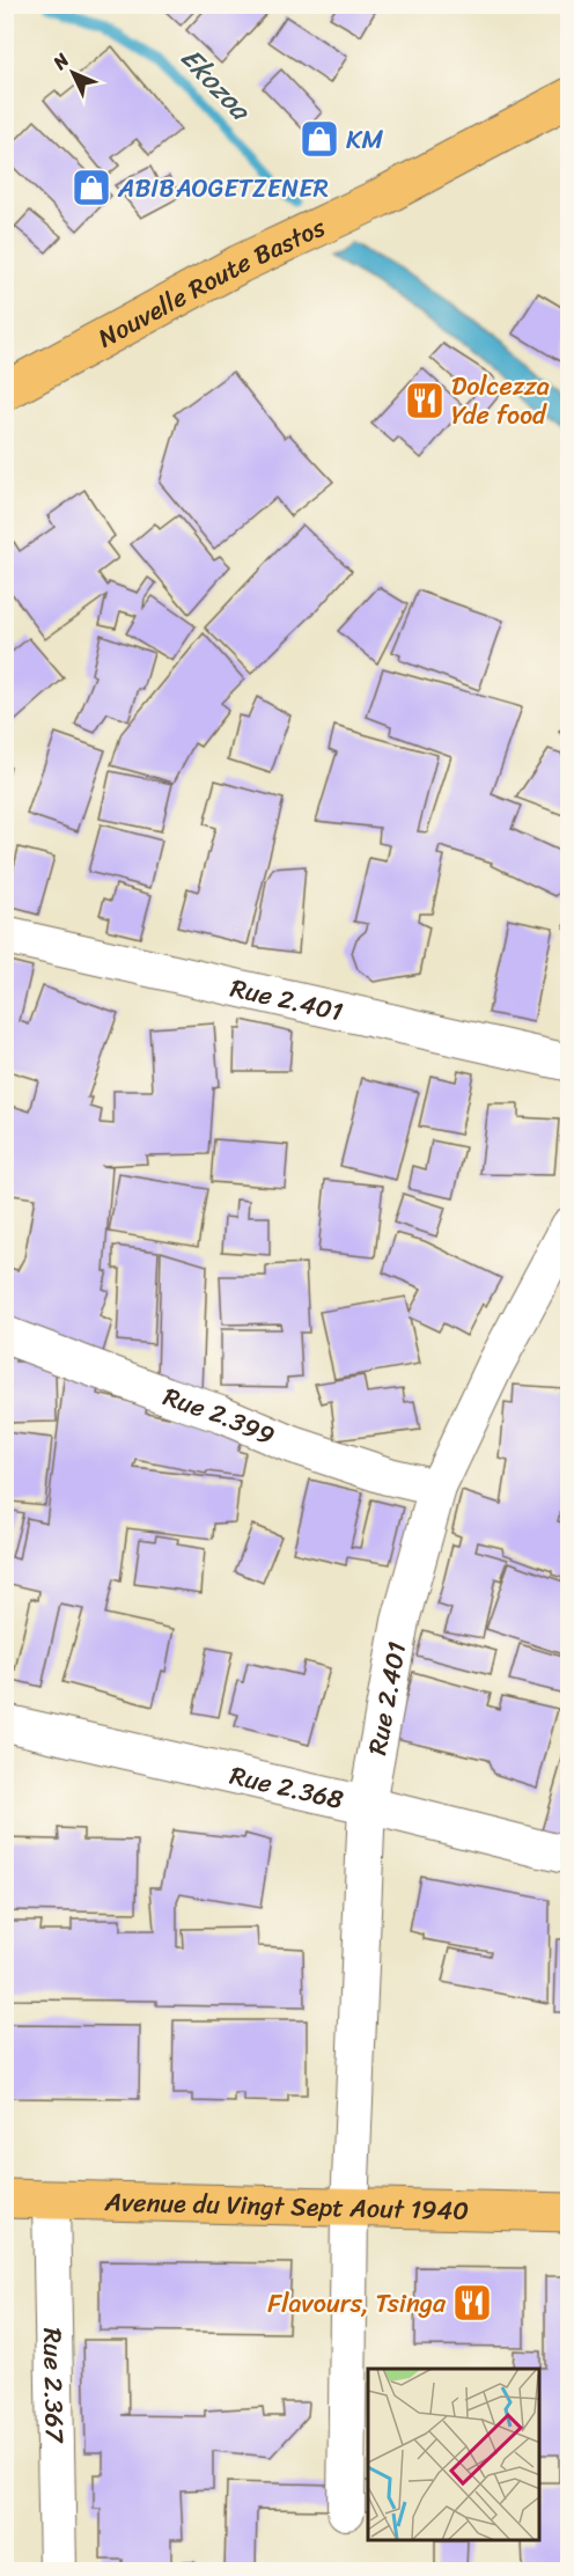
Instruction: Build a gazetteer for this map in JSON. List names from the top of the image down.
{
  "streets": {
    "main road": ["Nouvelle Route Bastos", "Avenue du Vingt Sept Aout 1940"],
    "street": [
      "Rue 2.401",
      "Rue 2.399",
      "Rue 2.368",
      "Rue 2.367"
    ]
  },
  "crossings": [
    ["Rue 2.401", "Rue 2.399"],
    ["Rue 2.401", "Rue 2.368"],
    ["Rue 2.401", "Avenue du Vingt Sept Aout 1940"],
    ["Avenue du Vingt Sept Aout 1940", "Rue 2.367"]
  ],
  "water": ["Ekozoa"],
  "places": {
    "shop": ["KM", "ABIBAOGETZENER"],
    "restaurant": ["Dolcezza Yde food", "Flavours, Tsinga"]
  },
  "north": "top left"
}
